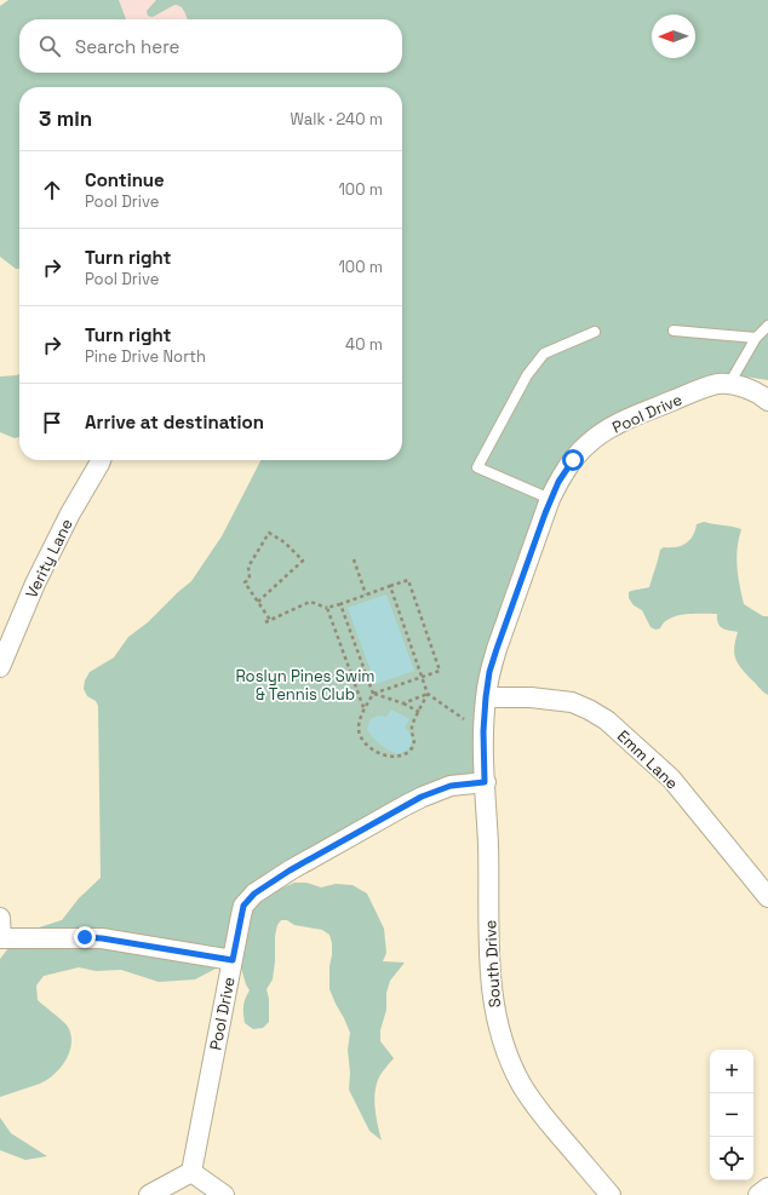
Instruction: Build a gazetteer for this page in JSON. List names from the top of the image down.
{
  "streets": {
    "street": [
      "Pool Drive",
      "Verity Lane",
      "Emm Lane",
      "South Drive"
    ]
  },
  "crossings": [
    ["Pool Drive", "Emm Lane"],
    ["Pool Drive", "South Drive"]
  ],
  "parks": ["Roslyn Pines Swim & Tennis Club"],
  "north": "left",
  "page": {
    "search": "Search here",
    "heading": ["3 min", "Walk · 240 m"],
    "list": [
      ["Continue", "Pool Drive", "100 m"],
      ["Turn right", "Pool Drive", "100 m"],
      ["Turn right", "Pine Drive North", "40 m"],
      "Arrive at destination"
    ],
    "map_buttons": ["+", "−"]
  }
}
